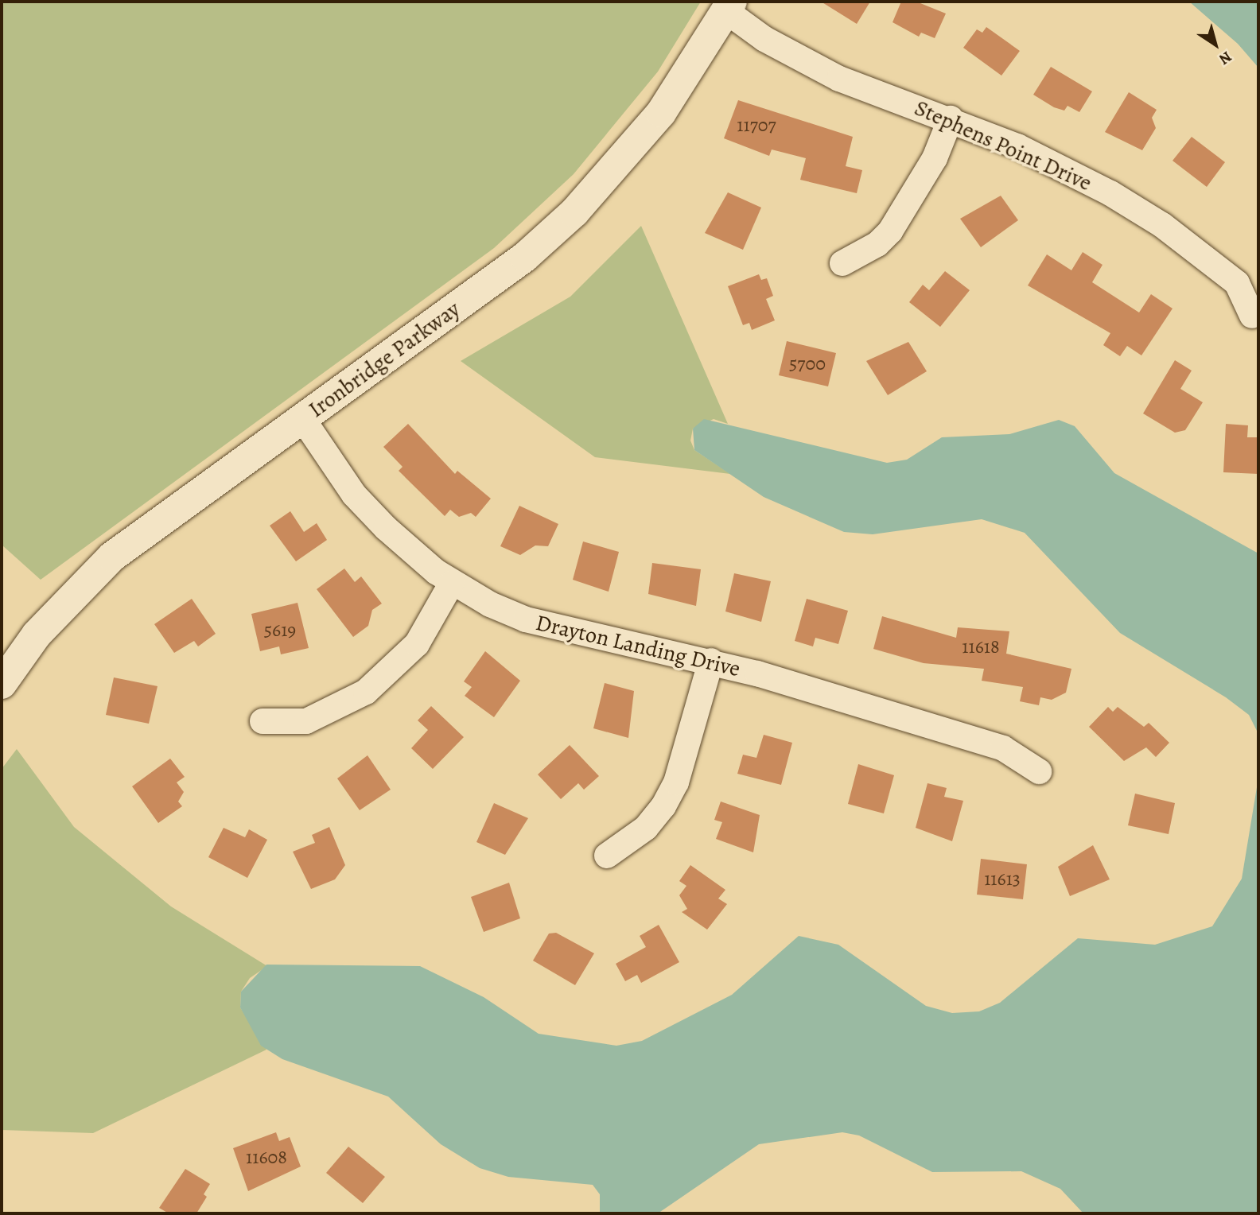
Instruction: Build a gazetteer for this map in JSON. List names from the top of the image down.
{
  "streets": {
    "street": ["Stephens Point Drive", "Ironbridge Parkway", "Drayton Landing Drive"]
  },
  "crossings": [
    ["Stephens Point Drive", "Ironbridge Parkway"],
    ["Ironbridge Parkway", "Drayton Landing Drive"]
  ],
  "house_numbers": [
    "11707",
    "5700",
    "5619",
    "11618",
    "11613",
    "11608"
  ],
  "north": "bottom right"
}
